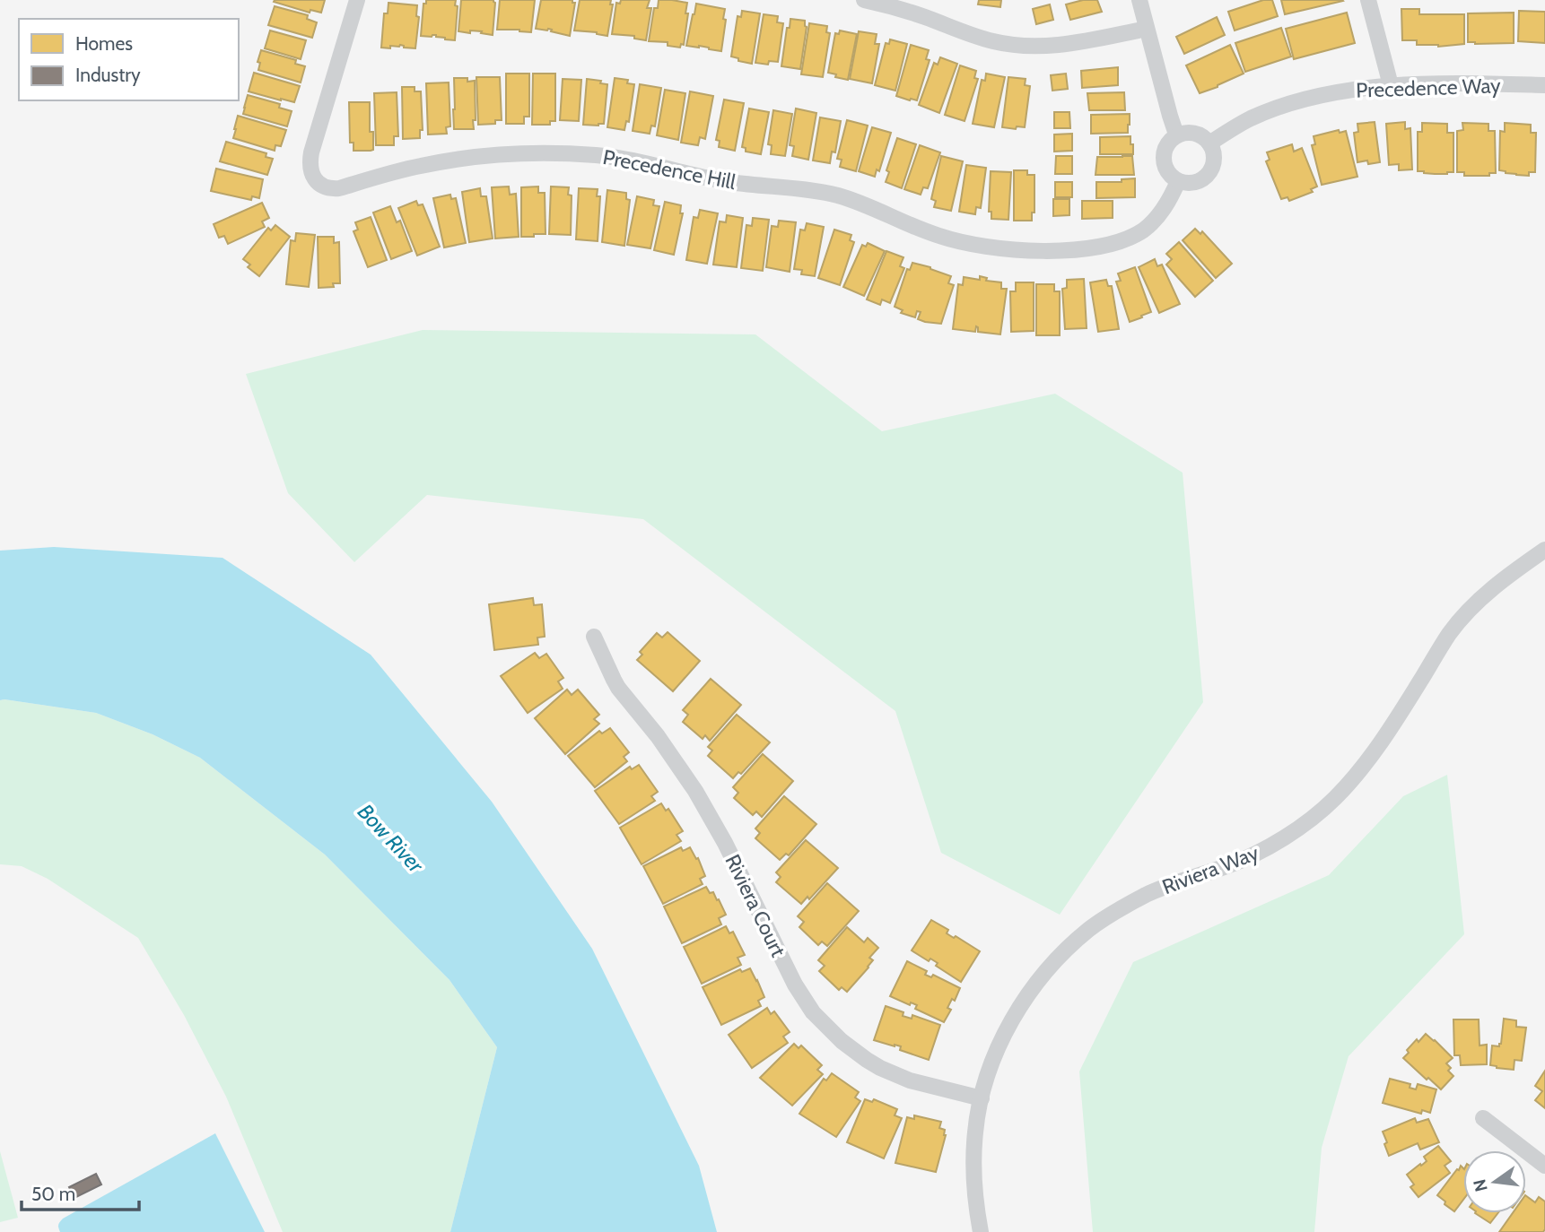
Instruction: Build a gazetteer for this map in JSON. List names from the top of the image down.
{
  "streets": {
    "street": [
      "Precedence Way",
      "Precedence Hill",
      "Riviera Way",
      "Riviera Court"
    ]
  },
  "crossings": [
    ["Precedence Way", "Precedence Hill"],
    ["Riviera Way", "Riviera Court"]
  ],
  "water": ["Bow River"],
  "legend": ["Homes", "Industry"],
  "scale_bar": "50 m",
  "north": "left"
}
